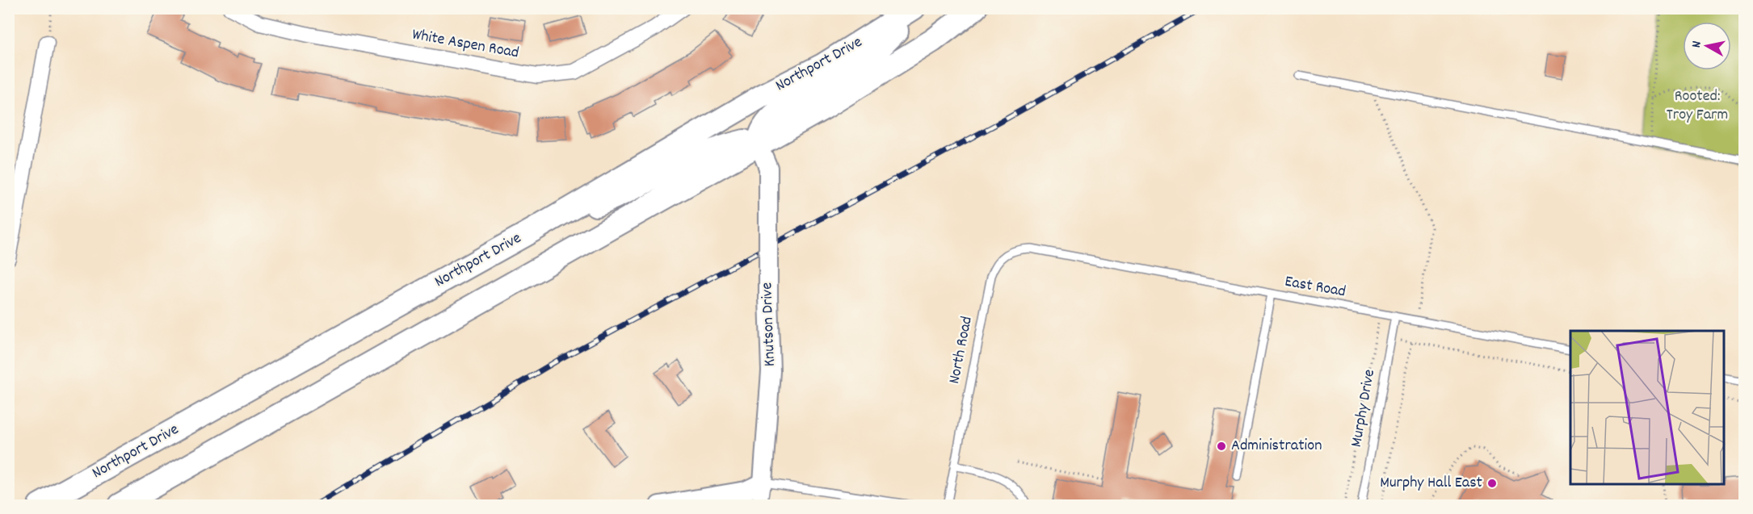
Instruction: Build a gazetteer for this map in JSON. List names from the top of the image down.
{
  "streets": {
    "main road": ["Northport Drive"],
    "street": ["White Aspen Road", "Knutson Drive"],
    "lane": ["East Road", "North Road", "Murphy Drive"]
  },
  "crossings": [
    ["East Road", "North Road"],
    ["East Road", "Murphy Drive"]
  ],
  "parks": ["Rooted: Troy Farm"],
  "places": ["Administration", "Murphy Hall East"],
  "north": "left"
}
